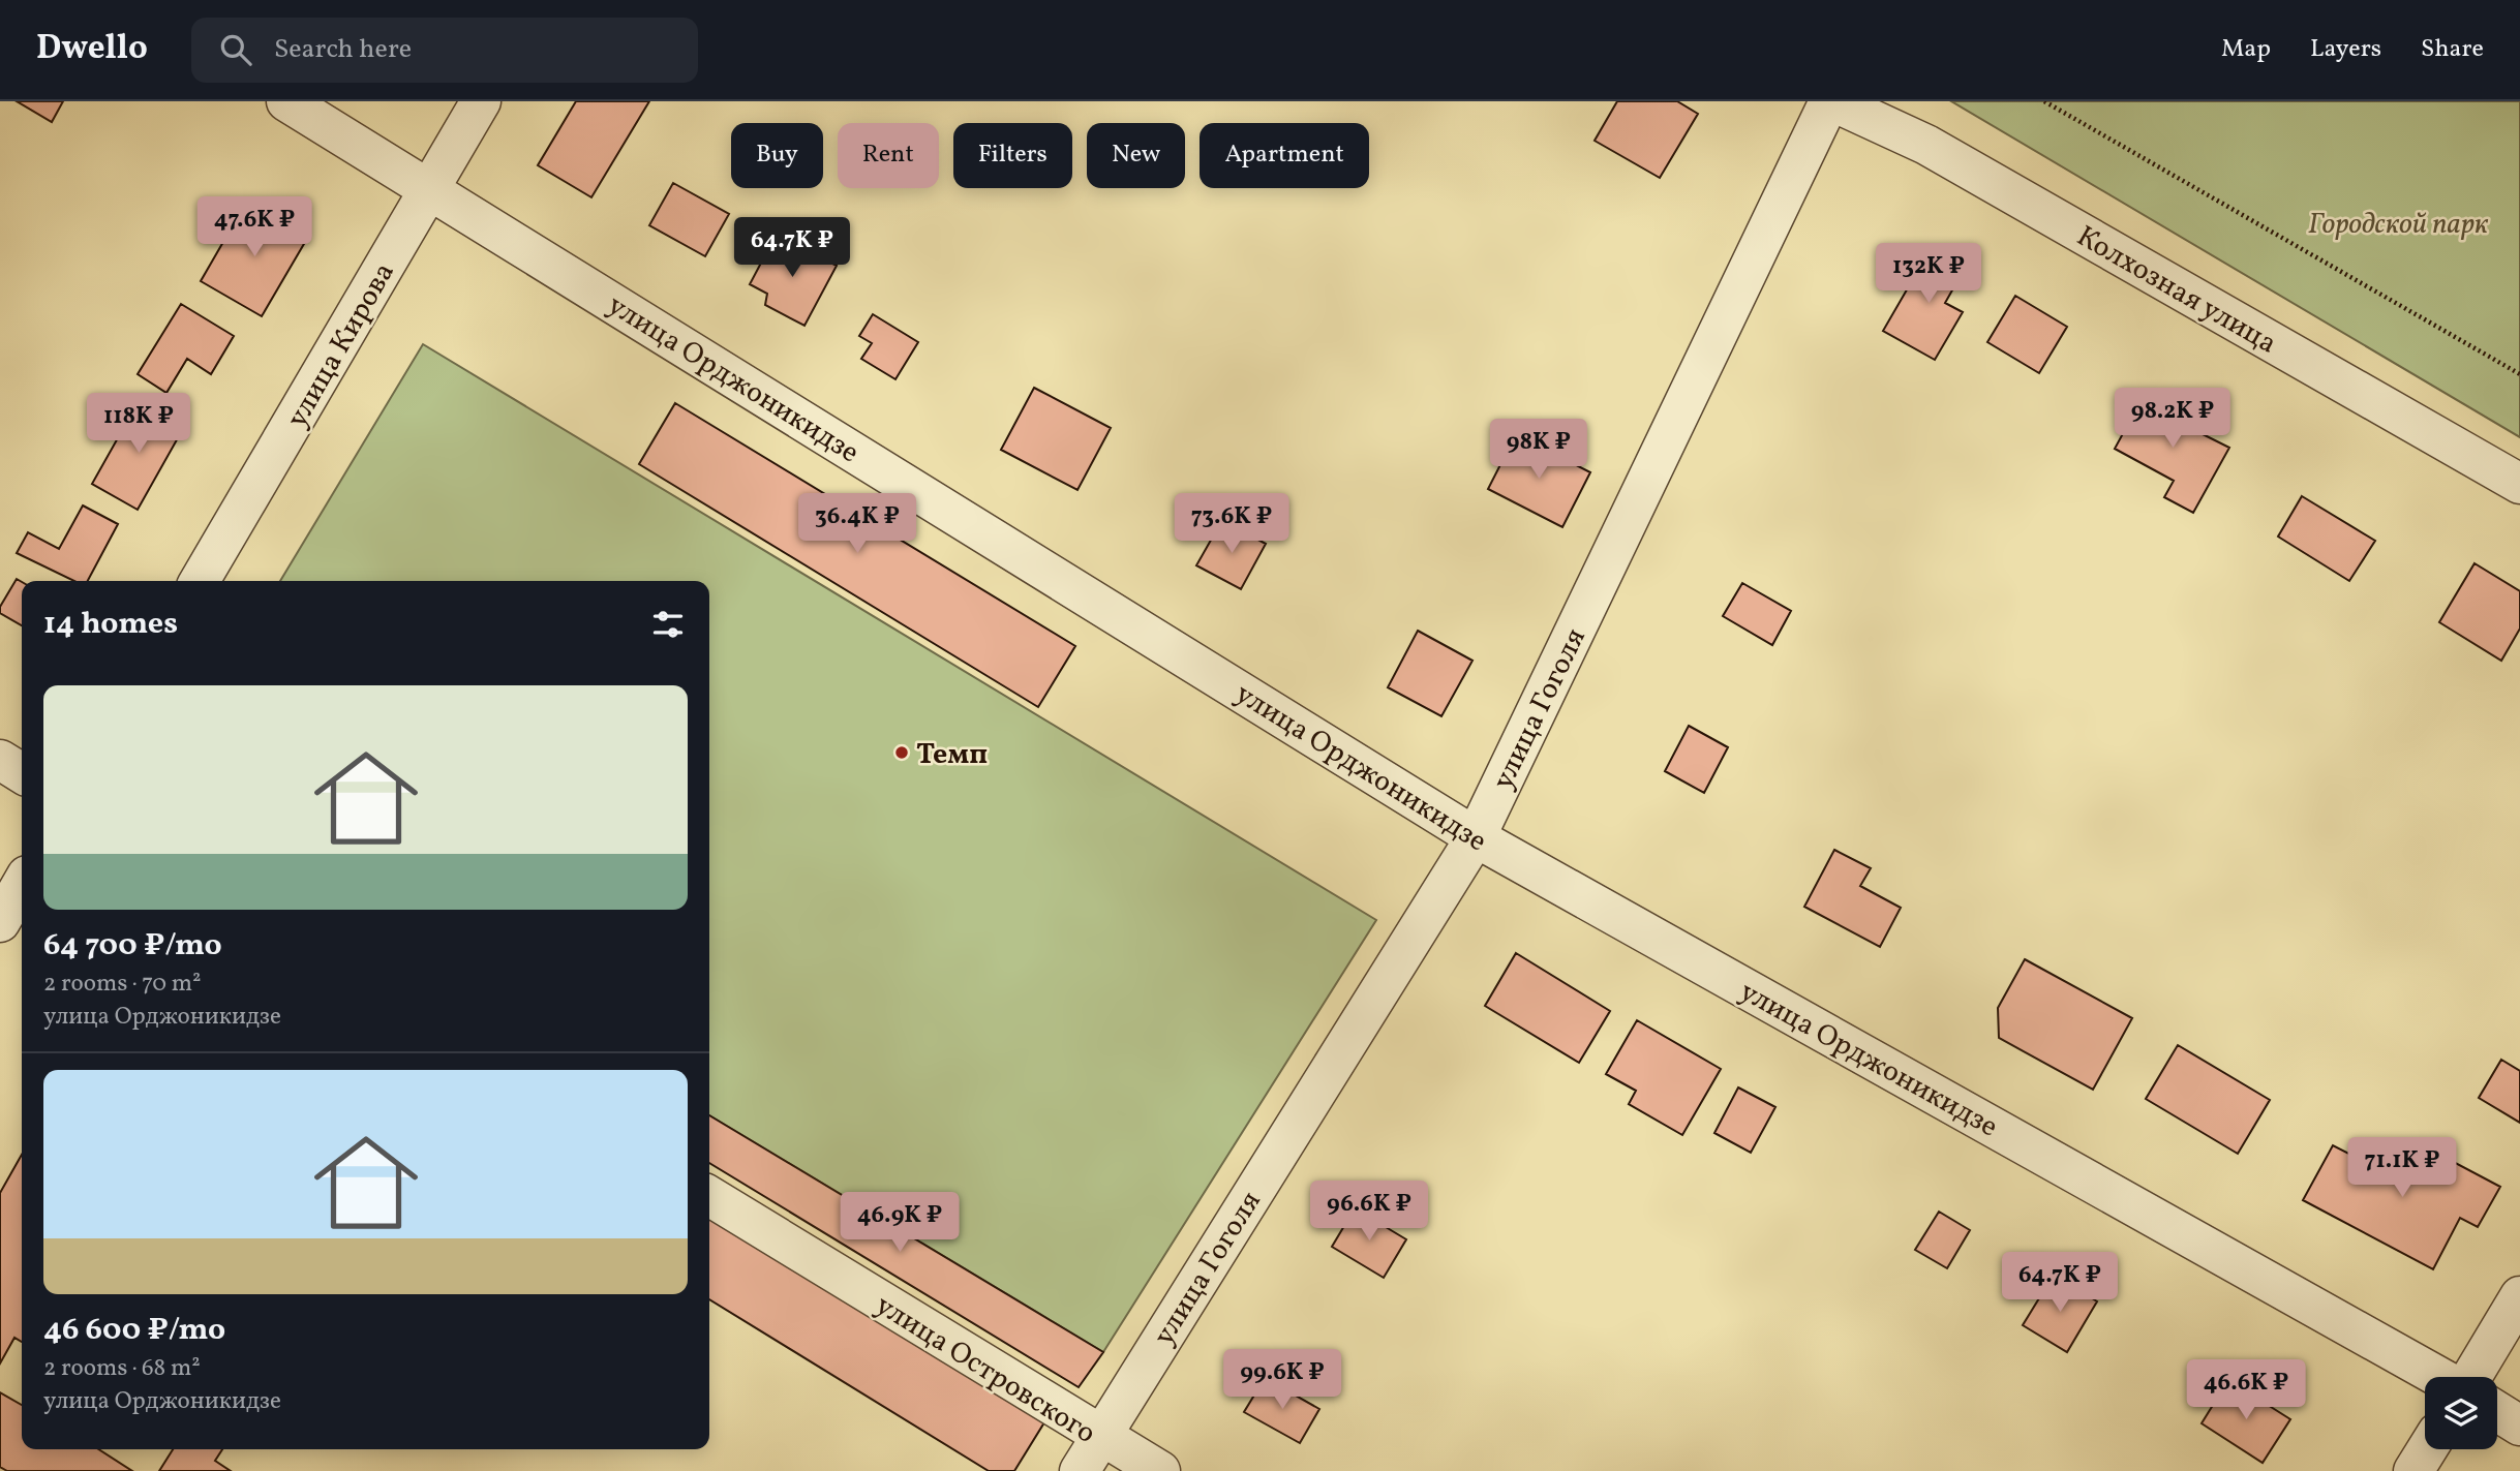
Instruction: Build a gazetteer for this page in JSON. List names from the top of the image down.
{
  "streets": {
    "street": [
      "Колхозная улица",
      "улица Кирова",
      "улица Орджоникидзе",
      "улица Гоголя",
      "улица Островского"
    ]
  },
  "crossings": [
    ["Колхозная улица", "улица Гоголя"],
    ["улица Кирова", "улица Орджоникидзе"],
    ["улица Орджоникидзе", "улица Гоголя"],
    ["улица Гоголя", "улица Островского"]
  ],
  "parks": ["Городской парк"],
  "places": ["Темп"],
  "page": {
    "header": "Dwello",
    "search": "Search here",
    "nav": ["Map", "Layers", "Share"],
    "chip": [
      "Buy",
      "Rent",
      "Filters",
      "New",
      "Apartment"
    ],
    "price": [
      "47.6K ₽",
      "64.7K ₽",
      "132K ₽",
      "98.2K ₽",
      "118K ₽",
      "98K ₽",
      "36.4K ₽",
      "73.6K ₽",
      "71.1K ₽",
      "96.6K ₽",
      "46.9K ₽",
      "64.7K ₽",
      "99.6K ₽",
      "46.6K ₽"
    ],
    "heading": "14 homes",
    "list": [
      {
        "name": "64 700 ₽/mo",
        "note": "2 rooms · 70 m² · улица Орджоникидзе"
      },
      {
        "name": "46 600 ₽/mo",
        "note": "2 rooms · 68 m² · улица Орджоникидзе"
      }
    ]
  }
}
